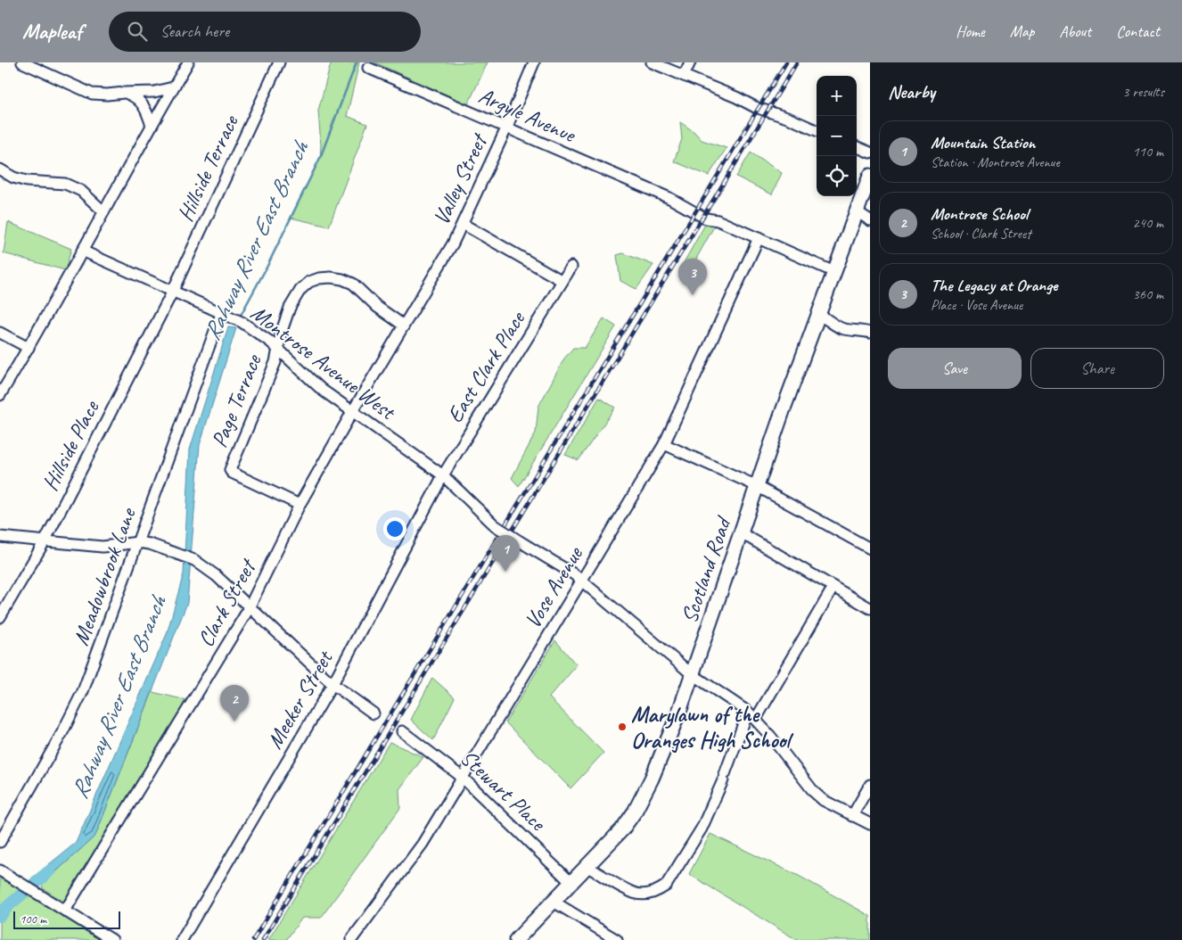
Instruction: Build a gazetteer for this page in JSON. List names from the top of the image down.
{
  "streets": {
    "main road": ["Scotland Road"],
    "street": [
      "Argyle Avenue",
      "Hillside Terrace",
      "Valley Street",
      "Montrose Avenue West",
      "East Clark Place",
      "Page Terrace",
      "Hillside Place",
      "Meadowbrook Lane",
      "Vose Avenue",
      "Clark Street",
      "Meeker Street",
      "Stewart Place"
    ]
  },
  "crossings": [
    ["Argyle Avenue", "Valley Street"],
    ["Argyle Avenue", "Scotland Road"],
    ["Argyle Avenue", "Vose Avenue"],
    ["Hillside Terrace", "Montrose Avenue West"],
    ["Hillside Terrace", "Hillside Place"],
    ["Valley Street", "Clark Street"],
    ["Montrose Avenue West", "East Clark Place"],
    ["Montrose Avenue West", "Page Terrace"],
    ["Montrose Avenue West", "Hillside Place"],
    ["Montrose Avenue West", "Scotland Road"],
    ["Montrose Avenue West", "Meadowbrook Lane"],
    ["Montrose Avenue West", "Vose Avenue"],
    ["Montrose Avenue West", "Clark Street"],
    ["Montrose Avenue West", "Meeker Street"],
    ["East Clark Place", "Meeker Street"],
    ["Page Terrace", "Clark Street"],
    ["Scotland Road", "Stewart Place"],
    ["Vose Avenue", "Stewart Place"]
  ],
  "water": ["Rahway River East Branch"],
  "places": ["Marylawn of the Oranges High School"],
  "scale_bar": "100 m",
  "page": {
    "header": "Mapleaf",
    "search": "Search here",
    "nav": [
      "Home",
      "Map",
      "About",
      "Contact"
    ],
    "heading": ["Nearby", "3 results"],
    "map_buttons": ["+", "−"],
    "list": [
      {
        "mark": "1",
        "name": "Mountain Station",
        "note": "Station · Montrose Avenue",
        "value": "110 m"
      },
      {
        "mark": "2",
        "name": "Montrose School",
        "note": "School · Clark Street",
        "value": "240 m"
      },
      {
        "mark": "3",
        "name": "The Legacy at Orange",
        "note": "Place · Vose Avenue",
        "value": "360 m"
      }
    ],
    "pins": ["3", "1", "2"],
    "buttons": ["Save", "Share"],
    "scale": "100 m"
  }
}
